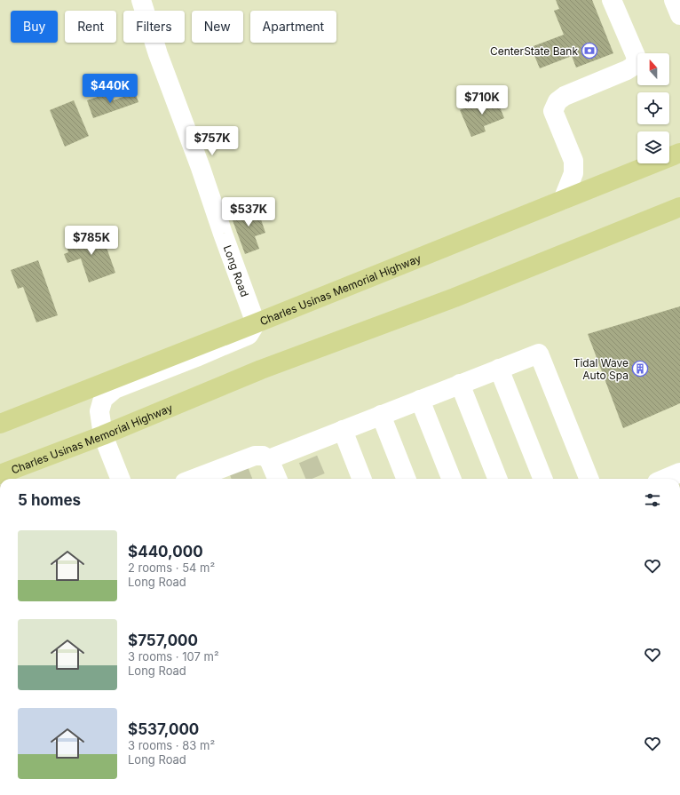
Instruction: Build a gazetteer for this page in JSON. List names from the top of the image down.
{
  "streets": {
    "highway": ["Charles Usinas Memorial Highway"],
    "street": ["Long Road"]
  },
  "crossings": [
    ["Long Road", "Charles Usinas Memorial Highway"]
  ],
  "places": {
    "bank": ["CenterState Bank"],
    "building": ["Tidal Wave Auto Spa"]
  },
  "north": "top",
  "page": {
    "chip": [
      "Buy",
      "Rent",
      "Filters",
      "New",
      "Apartment"
    ],
    "price": [
      "$440K",
      "$710K",
      "$757K",
      "$537K",
      "$785K"
    ],
    "heading": "5 homes",
    "list": [
      {
        "name": "$440,000",
        "note": "2 rooms · 54 m² · Long Road"
      },
      {
        "name": "$757,000",
        "note": "3 rooms · 107 m² · Long Road"
      },
      {
        "name": "$537,000",
        "note": "3 rooms · 83 m² · Long Road"
      }
    ]
  }
}
